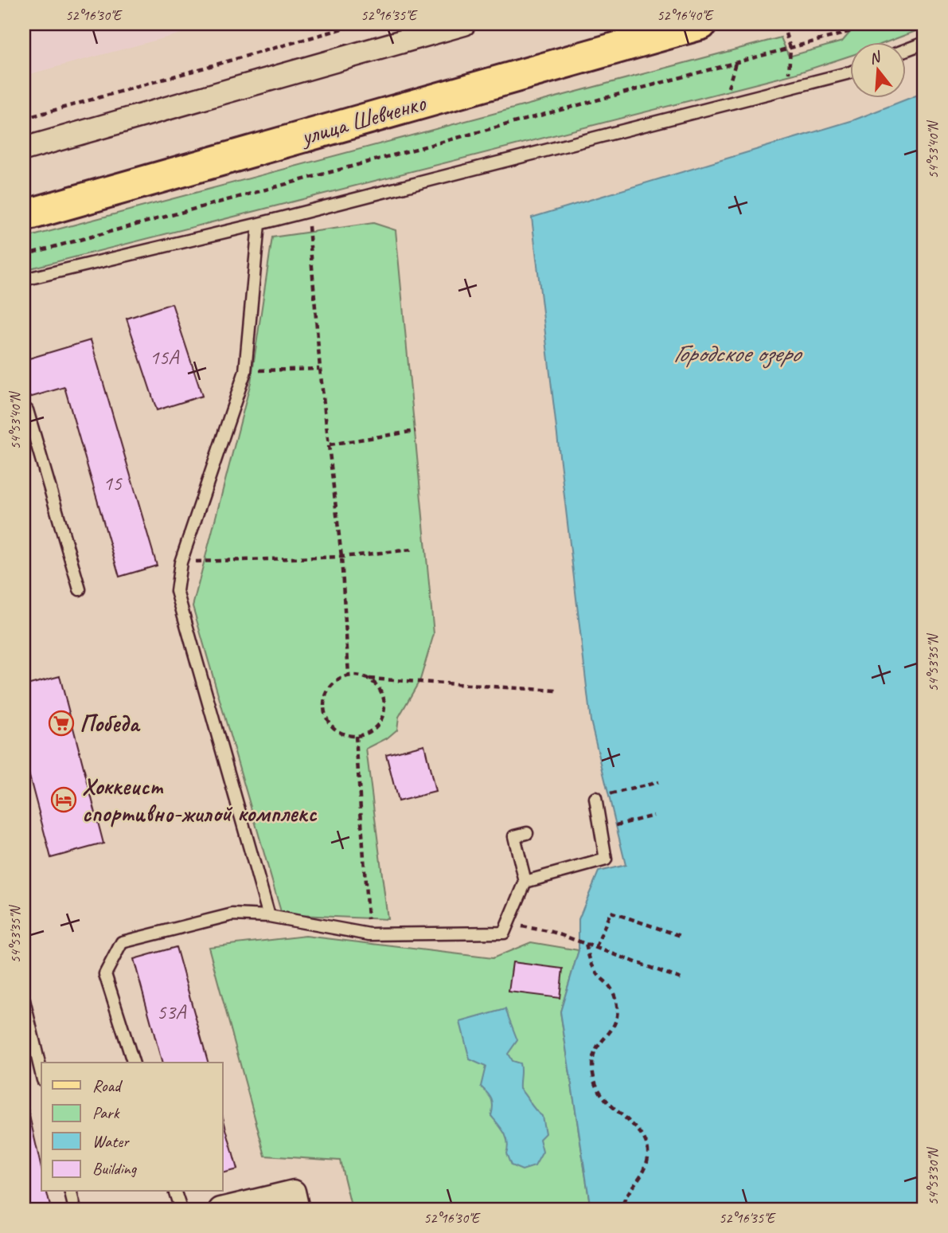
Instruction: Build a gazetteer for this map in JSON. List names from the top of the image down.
{
  "streets": {
    "main road": ["улица Шевченко"]
  },
  "water": ["Городское озеро"],
  "places": {
    "supermarket": ["Победа"],
    "hotel": ["Хоккеист спортивно-жилой комплекс"]
  },
  "house_numbers": ["15А", "15", "53А"],
  "legend": [
    "Road",
    "Park",
    "Water",
    "Building"
  ],
  "north": "top",
  "coordinates": [
    "52°16'30\"E",
    "52°16'35\"E",
    "52°16'40\"E",
    "54°53'40\"N",
    "54°53'35\"N",
    "54°53'30\"N"
  ]
}
